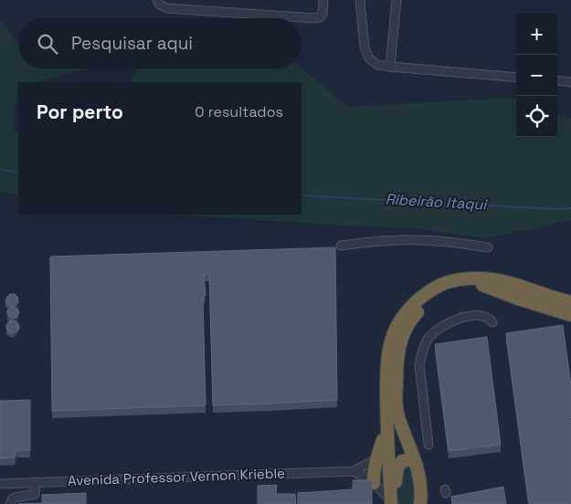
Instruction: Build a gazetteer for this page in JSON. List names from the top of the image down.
{
  "streets": {
    "street": ["Avenida Professor Vernon Krieble"]
  },
  "water": ["Ribeirão Itaqui"],
  "page": {
    "map_buttons": ["+", "−"],
    "search": "Pesquisar aqui",
    "heading": ["Por perto", "0 resultados"]
  }
}
